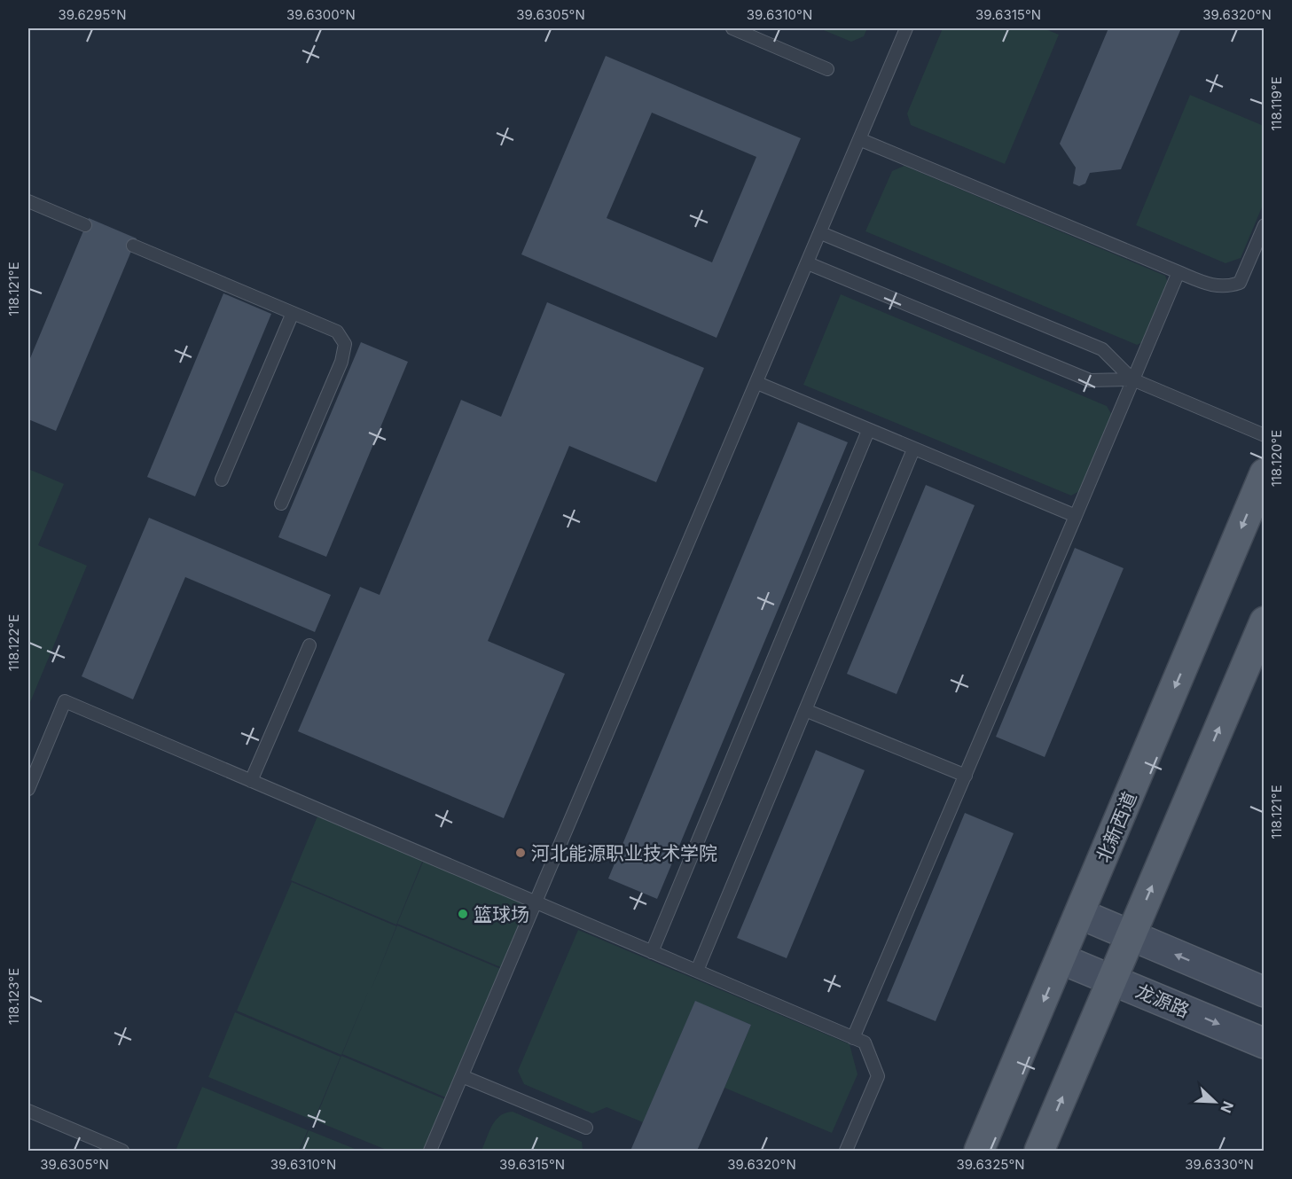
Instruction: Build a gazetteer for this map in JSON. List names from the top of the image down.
{
  "streets": {
    "main road": ["北新西道", "龙源路"]
  },
  "crossings": [
    ["北新西道", "龙源路"]
  ],
  "places": ["河北能源职业技术学院", "篮球场"],
  "north": "bottom right",
  "coordinates": [
    "39.6295°N",
    "39.6300°N",
    "39.6305°N",
    "39.6310°N",
    "39.6315°N",
    "39.6320°N",
    "118.119°E",
    "118.121°E",
    "118.120°E",
    "118.122°E",
    "118.123°E",
    "39.6325°N",
    "39.6330°N"
  ]
}
